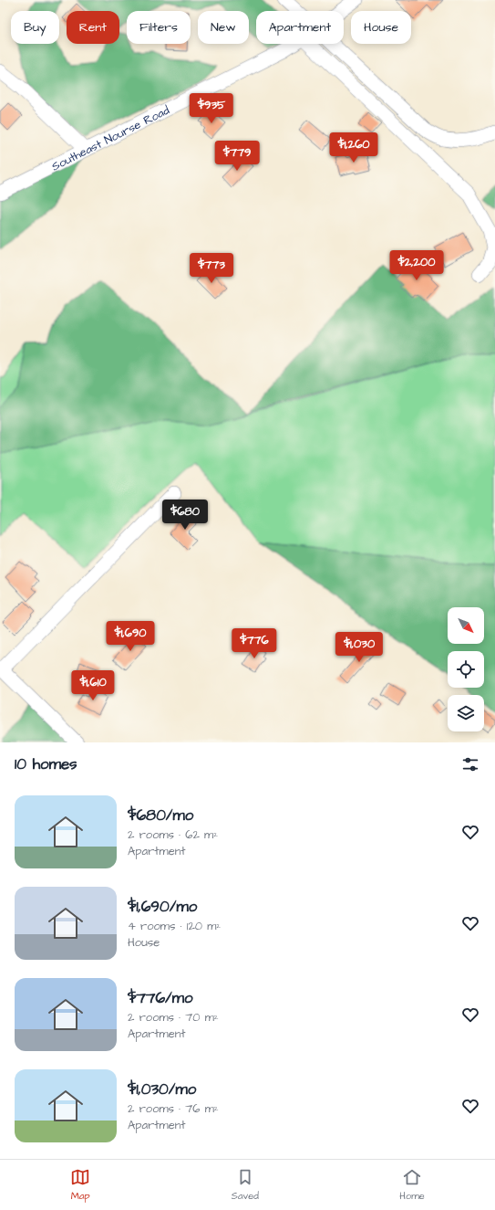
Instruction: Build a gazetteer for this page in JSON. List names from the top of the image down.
{
  "streets": {
    "street": ["Southeast Nourse Road"]
  },
  "north": "bottom right",
  "page": {
    "chip": [
      "Buy",
      "Rent",
      "Filters",
      "New",
      "Apartment",
      "House"
    ],
    "price": [
      "$935",
      "$1,260",
      "$779",
      "$2,200",
      "$773",
      "$680",
      "$1,690",
      "$776",
      "$1,030",
      "$1,610"
    ],
    "heading": "10 homes",
    "list": [
      {
        "name": "$680/mo",
        "note": "2 rooms · 62 m² · Apartment"
      },
      {
        "name": "$1,690/mo",
        "note": "4 rooms · 120 m² · House"
      },
      {
        "name": "$776/mo",
        "note": "2 rooms · 70 m² · Apartment"
      },
      {
        "name": "$1,030/mo",
        "note": "2 rooms · 76 m² · Apartment"
      }
    ],
    "tabs": ["Map", "Saved", "Home"]
  }
}
